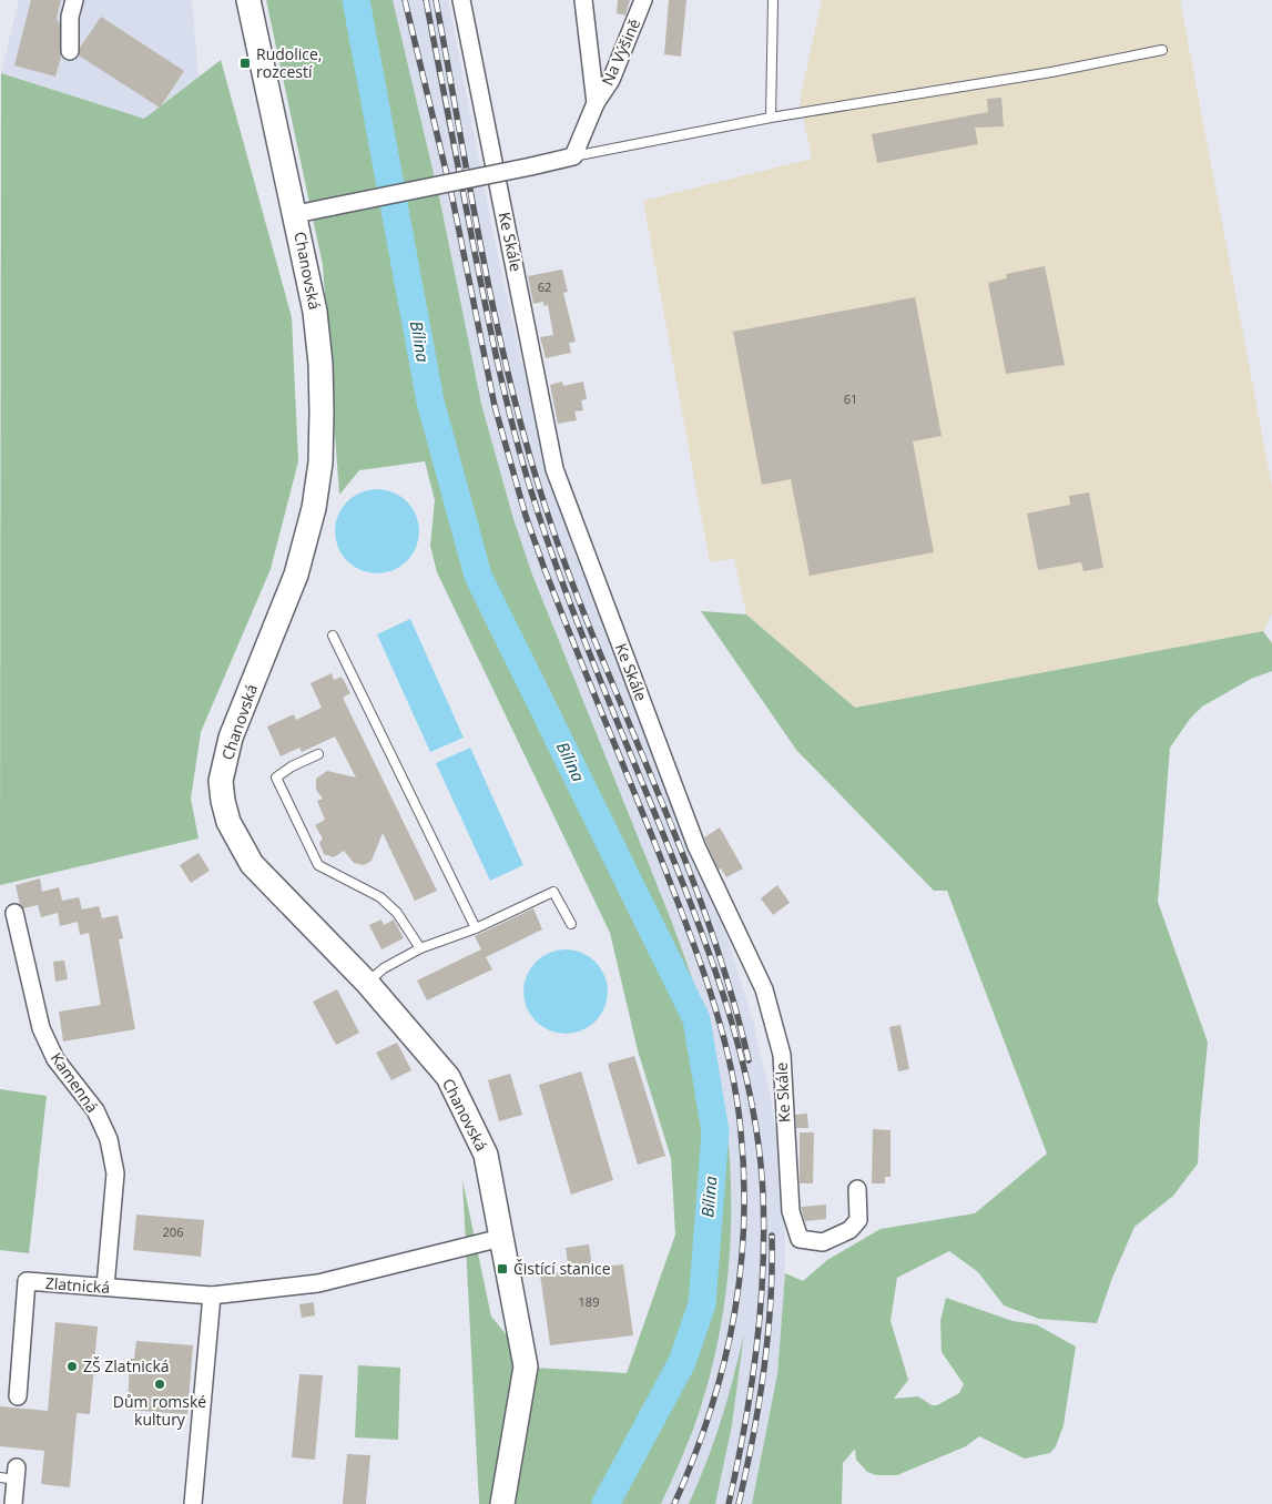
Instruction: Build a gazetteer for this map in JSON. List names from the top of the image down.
{
  "streets": {
    "street": [
      "Na Výšině",
      "Ke Skále",
      "Chanovská",
      "Kamenná",
      "Zlatnická"
    ]
  },
  "crossings": [
    ["Chanovská", "Zlatnická"],
    ["Kamenná", "Zlatnická"]
  ],
  "water": ["Bílina"],
  "places": {
    "transit": ["Rudolice, rozcestí", "Čistící stanice"],
    "other": ["ZŠ Zlatnická", "Dům romské kultury"]
  },
  "house_numbers": [
    "62",
    "61",
    "206",
    "189"
  ]
}
